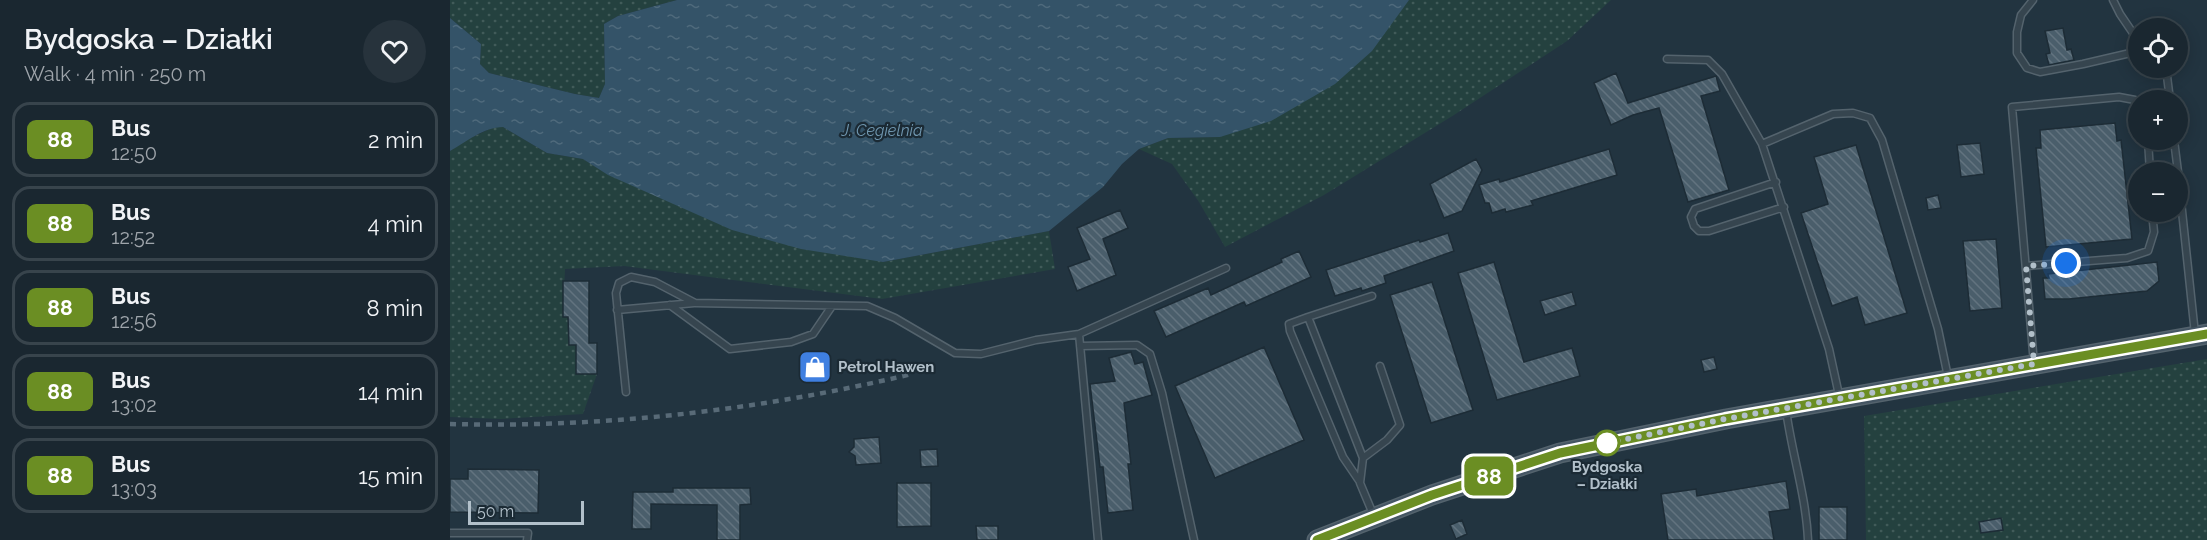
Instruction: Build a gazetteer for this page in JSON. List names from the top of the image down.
{
  "water": ["J. Cegielnia"],
  "places": {
    "shop": ["Petrol Hawen"],
    "other": ["Bydgoska – Działki"]
  },
  "lines": ["bus line 88"],
  "scale_bar": "50 m",
  "page": {
    "heading": ["Bydgoska – Działki", "Walk · 4 min · 250 m"],
    "on_map": "88",
    "map_buttons": ["+", "−"],
    "list": [
      {
        "mark": "88",
        "name": "Bus",
        "note": "12:50",
        "value": "2 min"
      },
      {
        "mark": "88",
        "name": "Bus",
        "note": "12:52",
        "value": "4 min"
      },
      {
        "mark": "88",
        "name": "Bus",
        "note": "12:56",
        "value": "8 min"
      },
      {
        "mark": "88",
        "name": "Bus",
        "note": "13:02",
        "value": "14 min"
      },
      {
        "mark": "88",
        "name": "Bus",
        "note": "13:03",
        "value": "15 min"
      }
    ],
    "scale": "50 m"
  }
}
